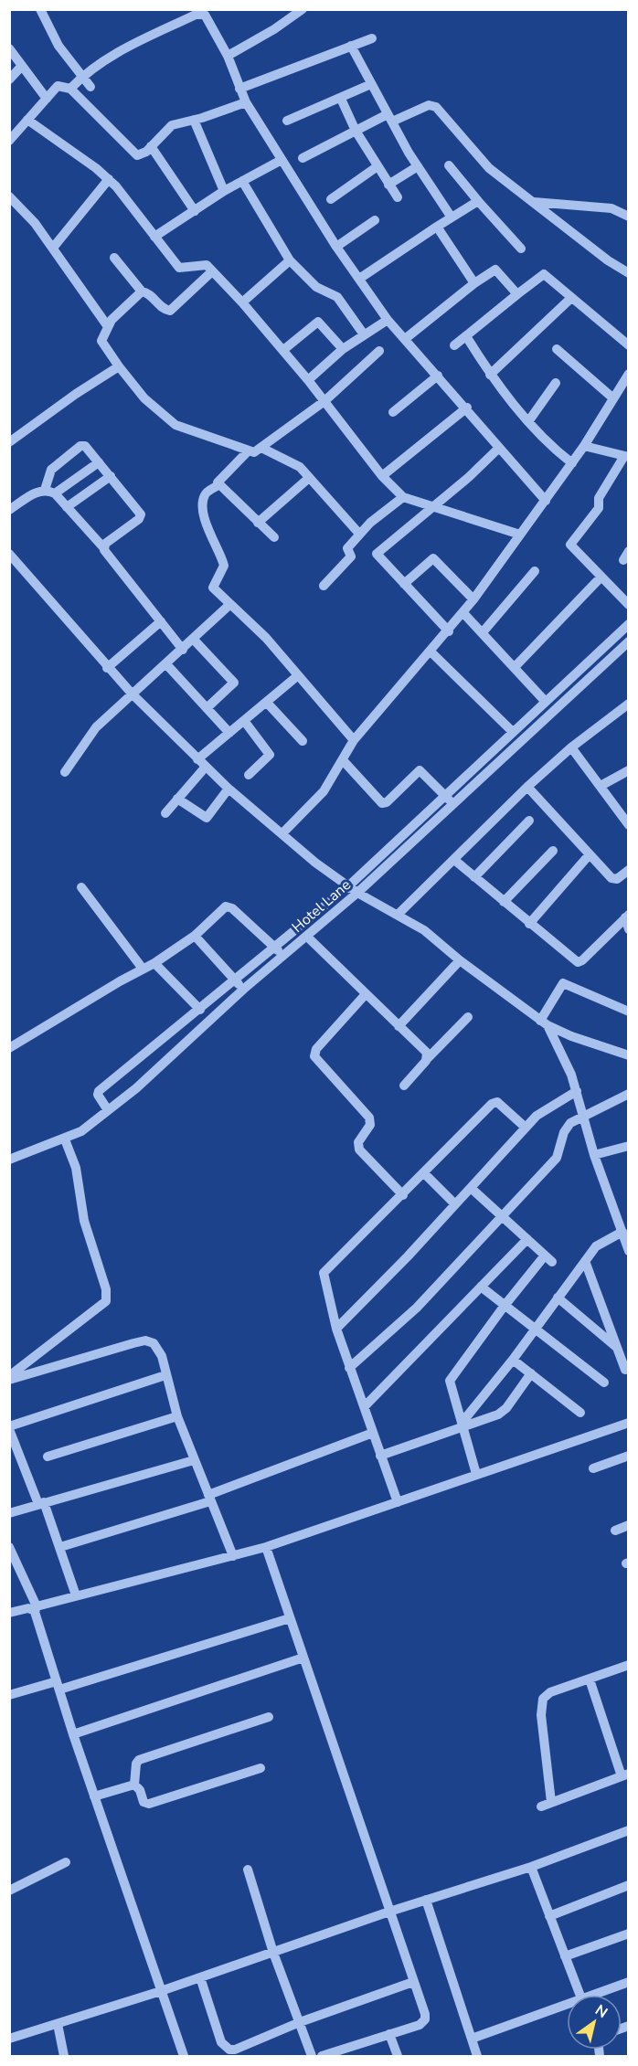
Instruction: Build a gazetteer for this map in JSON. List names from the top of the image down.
{
  "streets": {
    "street": ["Hotel Lane"]
  },
  "north": "top right"
}
